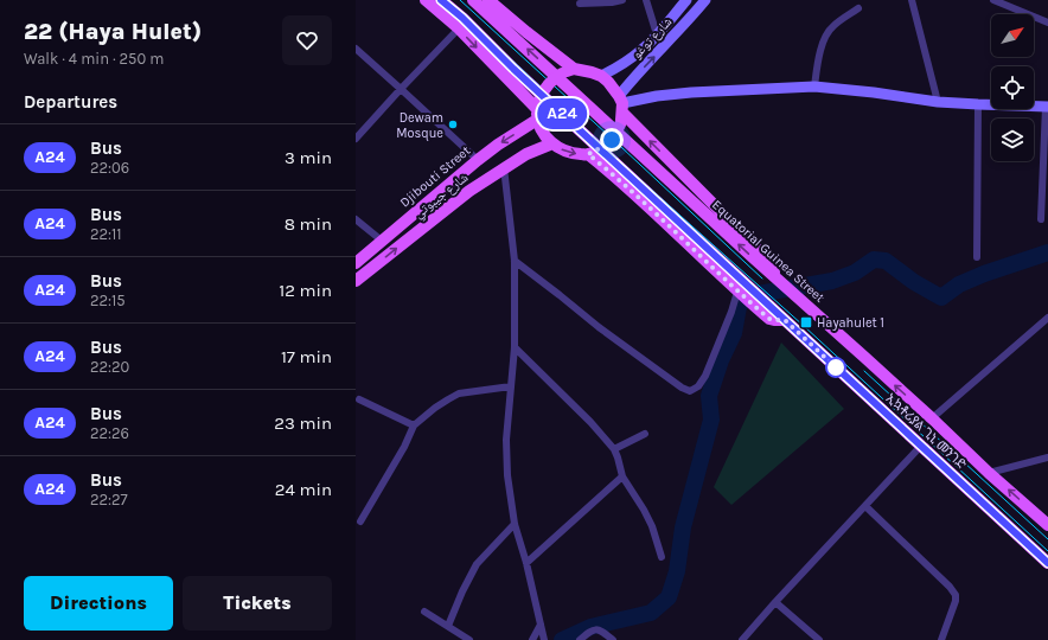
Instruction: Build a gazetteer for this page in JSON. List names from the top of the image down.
{
  "streets": {
    "main road": [
      "Djibouti Street",
      "شارع جيبوتي",
      "Equatorial Guinea Street",
      "ኢኳቶሪያል ጊኒ መንገድ"
    ],
    "street": ["شارع توغو"]
  },
  "crossings": [
    ["شارع توغو", "Djibouti Street"],
    ["شارع توغو", "شارع جيبوتي"],
    ["Djibouti Street", "شارع جيبوتي"]
  ],
  "one_way": ["شارع جيبوتي"],
  "places": {
    "other": ["Dewam Mosque"],
    "transit": ["Hayahulet 1"]
  },
  "lines": ["bus line A24"],
  "north": "top right",
  "page": {
    "heading": [
      ["22 (Haya Hulet)", "Walk · 4 min · 250 m"],
      "Departures"
    ],
    "on_map": "A24",
    "list": [
      {
        "mark": "A24",
        "name": "Bus",
        "note": "22:06",
        "value": "3 min"
      },
      {
        "mark": "A24",
        "name": "Bus",
        "note": "22:11",
        "value": "8 min"
      },
      {
        "mark": "A24",
        "name": "Bus",
        "note": "22:15",
        "value": "12 min"
      },
      {
        "mark": "A24",
        "name": "Bus",
        "note": "22:20",
        "value": "17 min"
      },
      {
        "mark": "A24",
        "name": "Bus",
        "note": "22:26",
        "value": "23 min"
      },
      {
        "mark": "A24",
        "name": "Bus",
        "note": "22:27",
        "value": "24 min"
      }
    ],
    "buttons": ["Directions", "Tickets"]
  }
}
